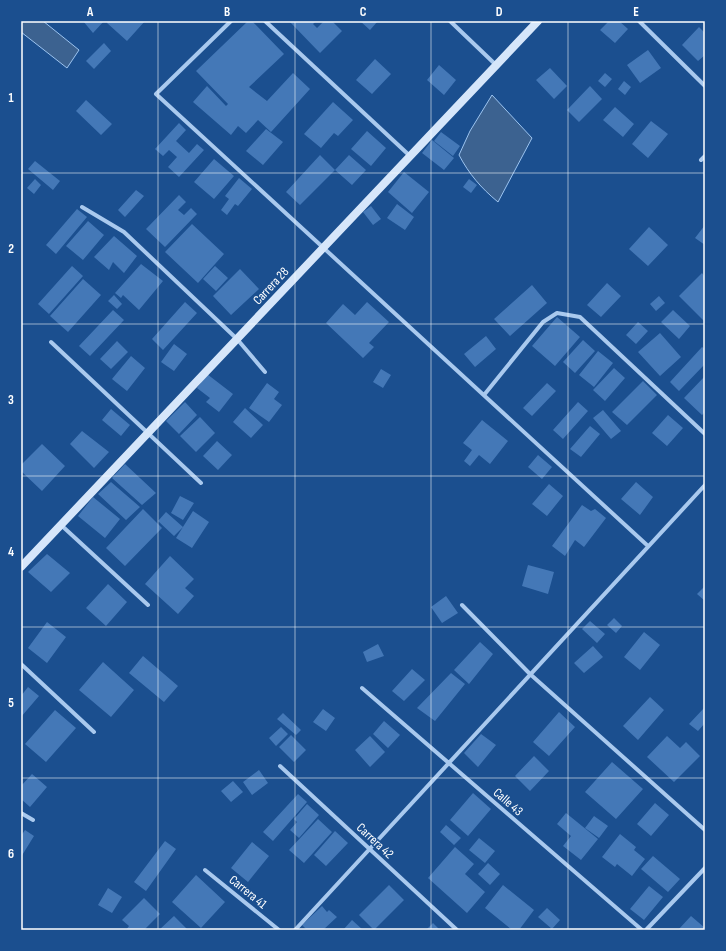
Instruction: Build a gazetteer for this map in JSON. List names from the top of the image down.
{
  "streets": {
    "street": [
      "Carrera 28",
      "Calle 43",
      "Carrera 42",
      "Carrera 41"
    ]
  },
  "grid": {
    "columns": [
      "A",
      "B",
      "C",
      "D",
      "E"
    ],
    "rows": [
      "1",
      "2",
      "3",
      "4",
      "5",
      "6"
    ]
  }
}
